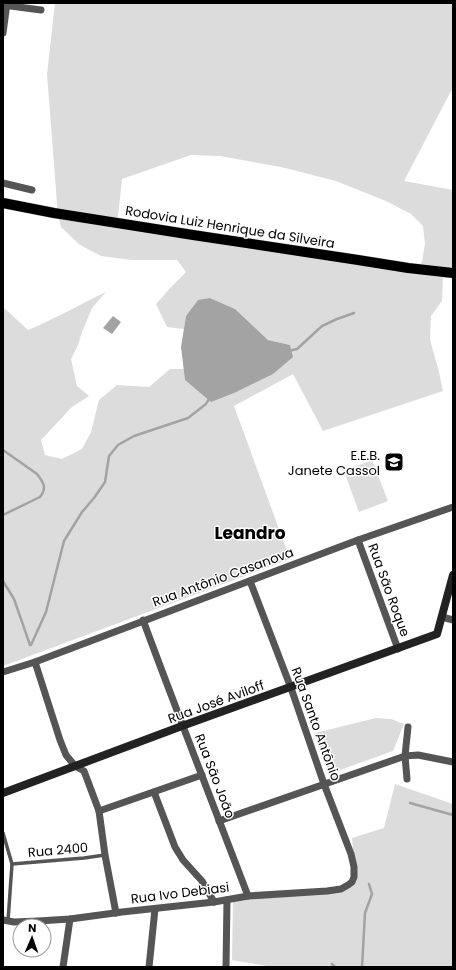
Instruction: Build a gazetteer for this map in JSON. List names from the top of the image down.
{
  "streets": {
    "main road": ["Rodovia Luiz Henrique da Silveira"],
    "street": [
      "Rua Antônio Casanova",
      "Rua São Roque",
      "Rua José Aviloff",
      "Rua Santo Antônio",
      "Rua São João",
      "Rua Ivo Debiasi"
    ],
    "lane": ["Rua 2400"]
  },
  "crossings": [
    ["Rua Antônio Casanova", "Rua São Roque"],
    ["Rua Antônio Casanova", "Rua Santo Antônio"],
    ["Rua Antônio Casanova", "Rua São João"],
    ["Rua São Roque", "Rua José Aviloff"],
    ["Rua José Aviloff", "Rua Santo Antônio"],
    ["Rua José Aviloff", "Rua São João"],
    ["Rua Santo Antônio", "Rua Ivo Debiasi"],
    ["Rua São João", "Rua Ivo Debiasi"]
  ],
  "districts": ["Leandro"],
  "places": {
    "school or university": ["E.E.B. Janete Cassol"]
  },
  "north": "top"
}
